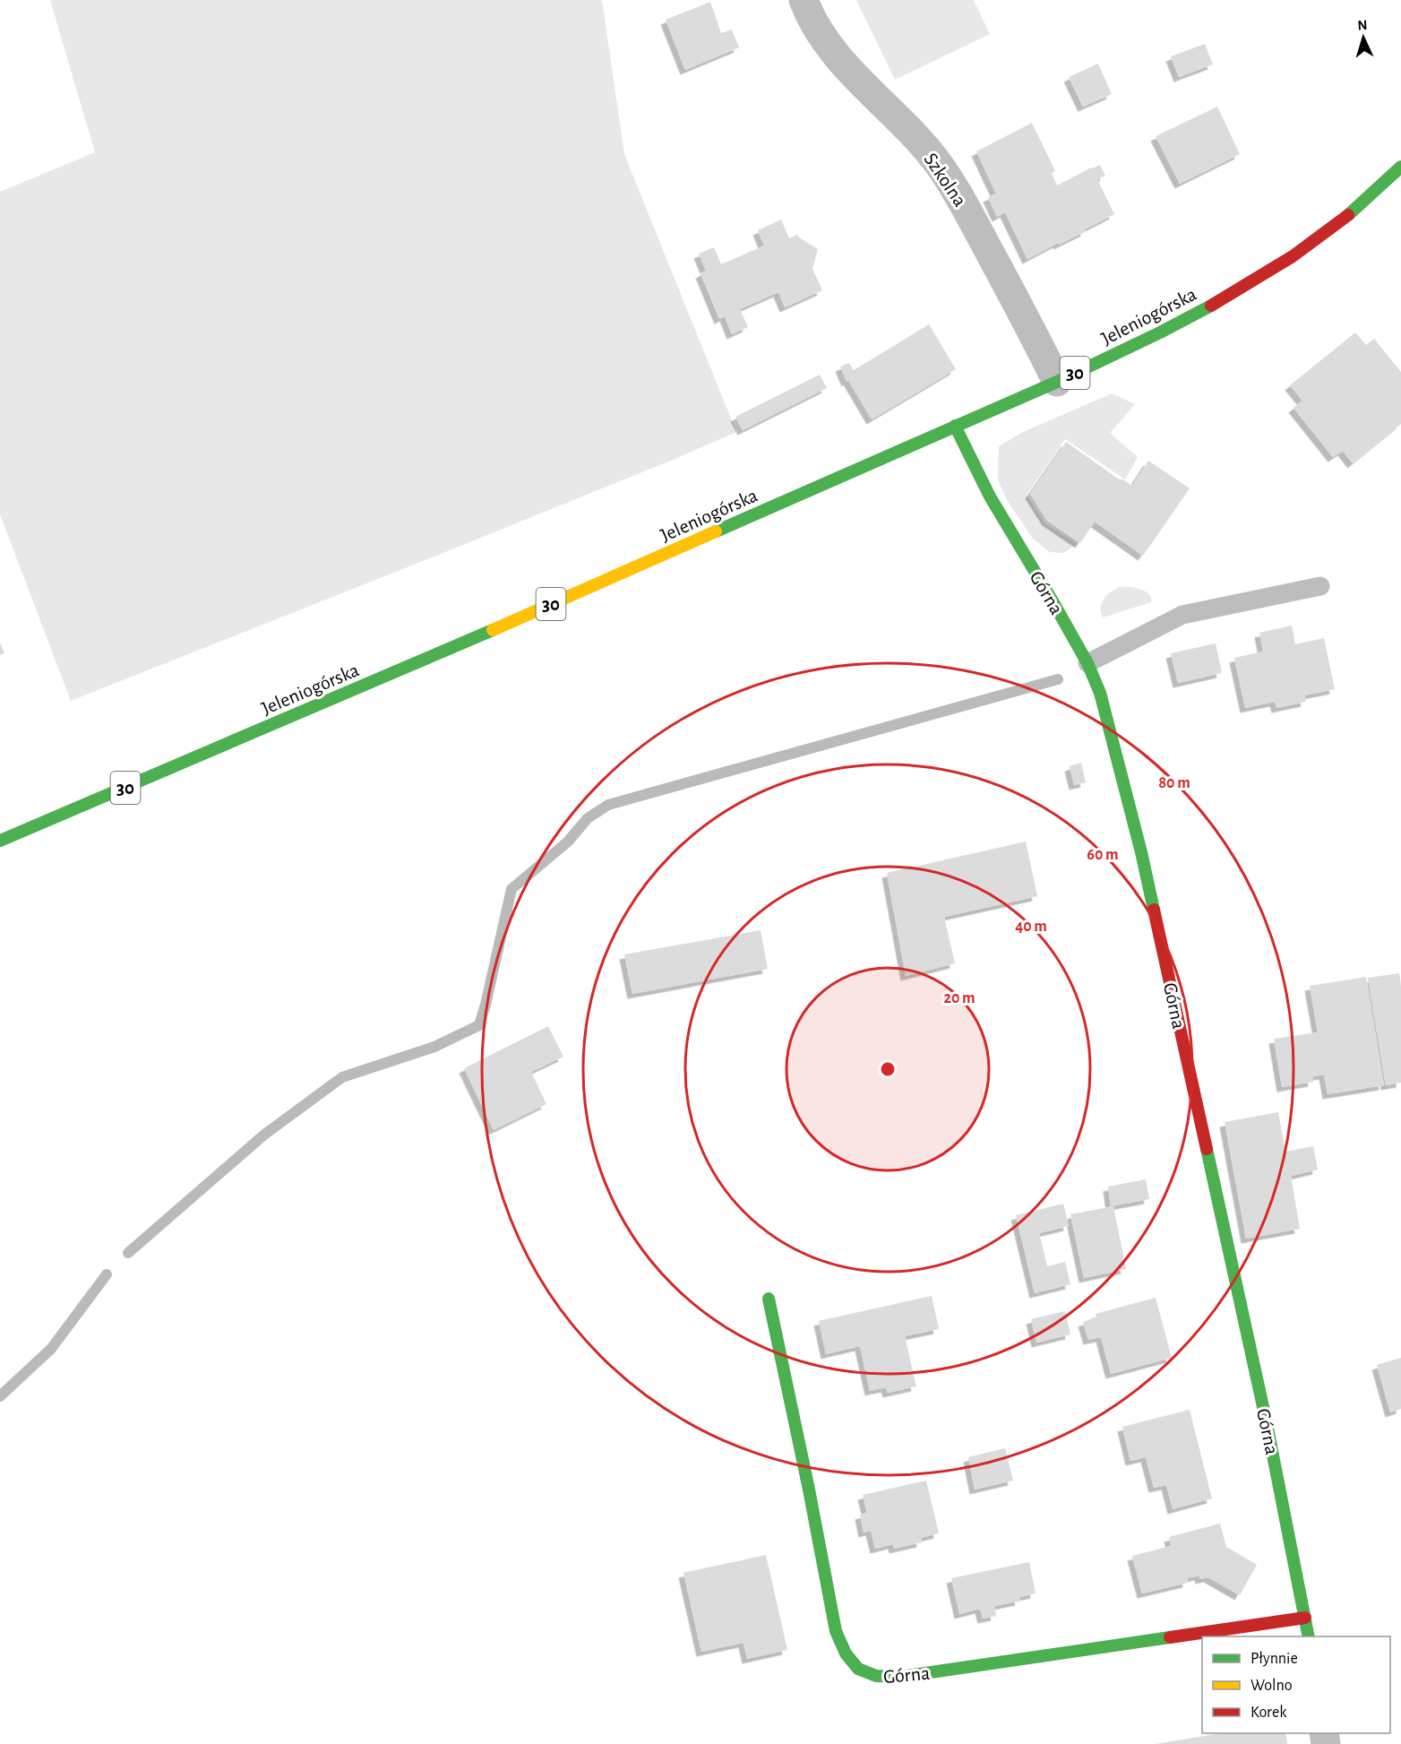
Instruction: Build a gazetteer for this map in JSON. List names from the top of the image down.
{
  "streets": {
    "street": [
      "Szkolna",
      "Jeleniogórska",
      "30",
      "Górna"
    ]
  },
  "crossings": [
    ["Szkolna", "Jeleniogórska"],
    ["Jeleniogórska", "Górna"]
  ],
  "legend": ["Płynnie", "Wolno", "Korek"],
  "north": "top",
  "rings": [
    "80 m",
    "60 m",
    "40 m",
    "20 m"
  ]
}
